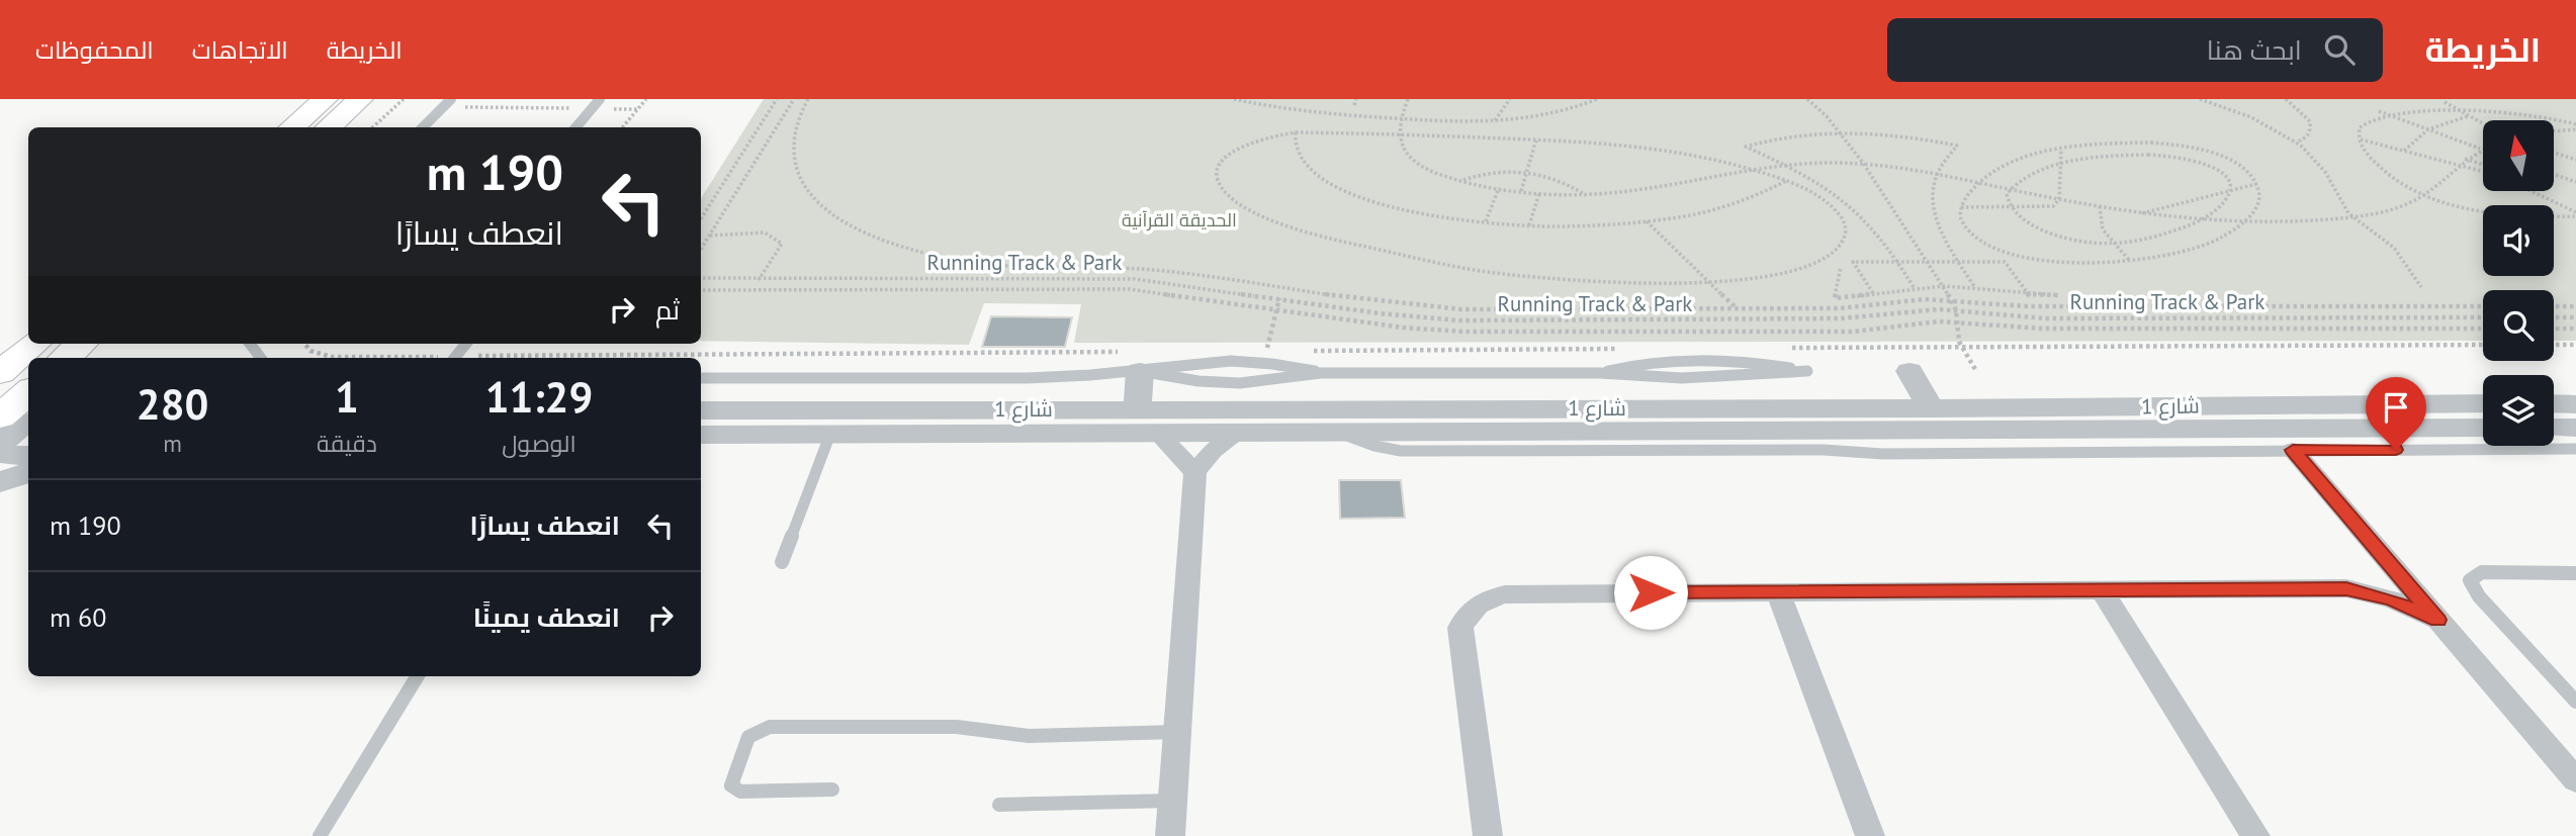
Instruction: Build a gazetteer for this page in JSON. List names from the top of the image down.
{
  "streets": {
    "street": ["شارع 1"],
    "path": ["Running Track & Park"]
  },
  "parks": ["الحديقة القرآنية"],
  "north": "top",
  "page": {
    "header": "الخريطة",
    "search": "ابحث هنا",
    "nav": ["الخريطة", "الاتجاهات", "المحفوظات"],
    "turn": ["190 m", "انعطف يسارًا"],
    "then": "ثم",
    "eta": [
      "11:29",
      "الوصول",
      "1",
      "دقيقة",
      "280",
      "m"
    ],
    "list": [
      {
        "name": "انعطف يسارًا",
        "value": "190 m"
      },
      {
        "name": "انعطف يمينًا",
        "value": "60 m"
      }
    ]
  }
}
